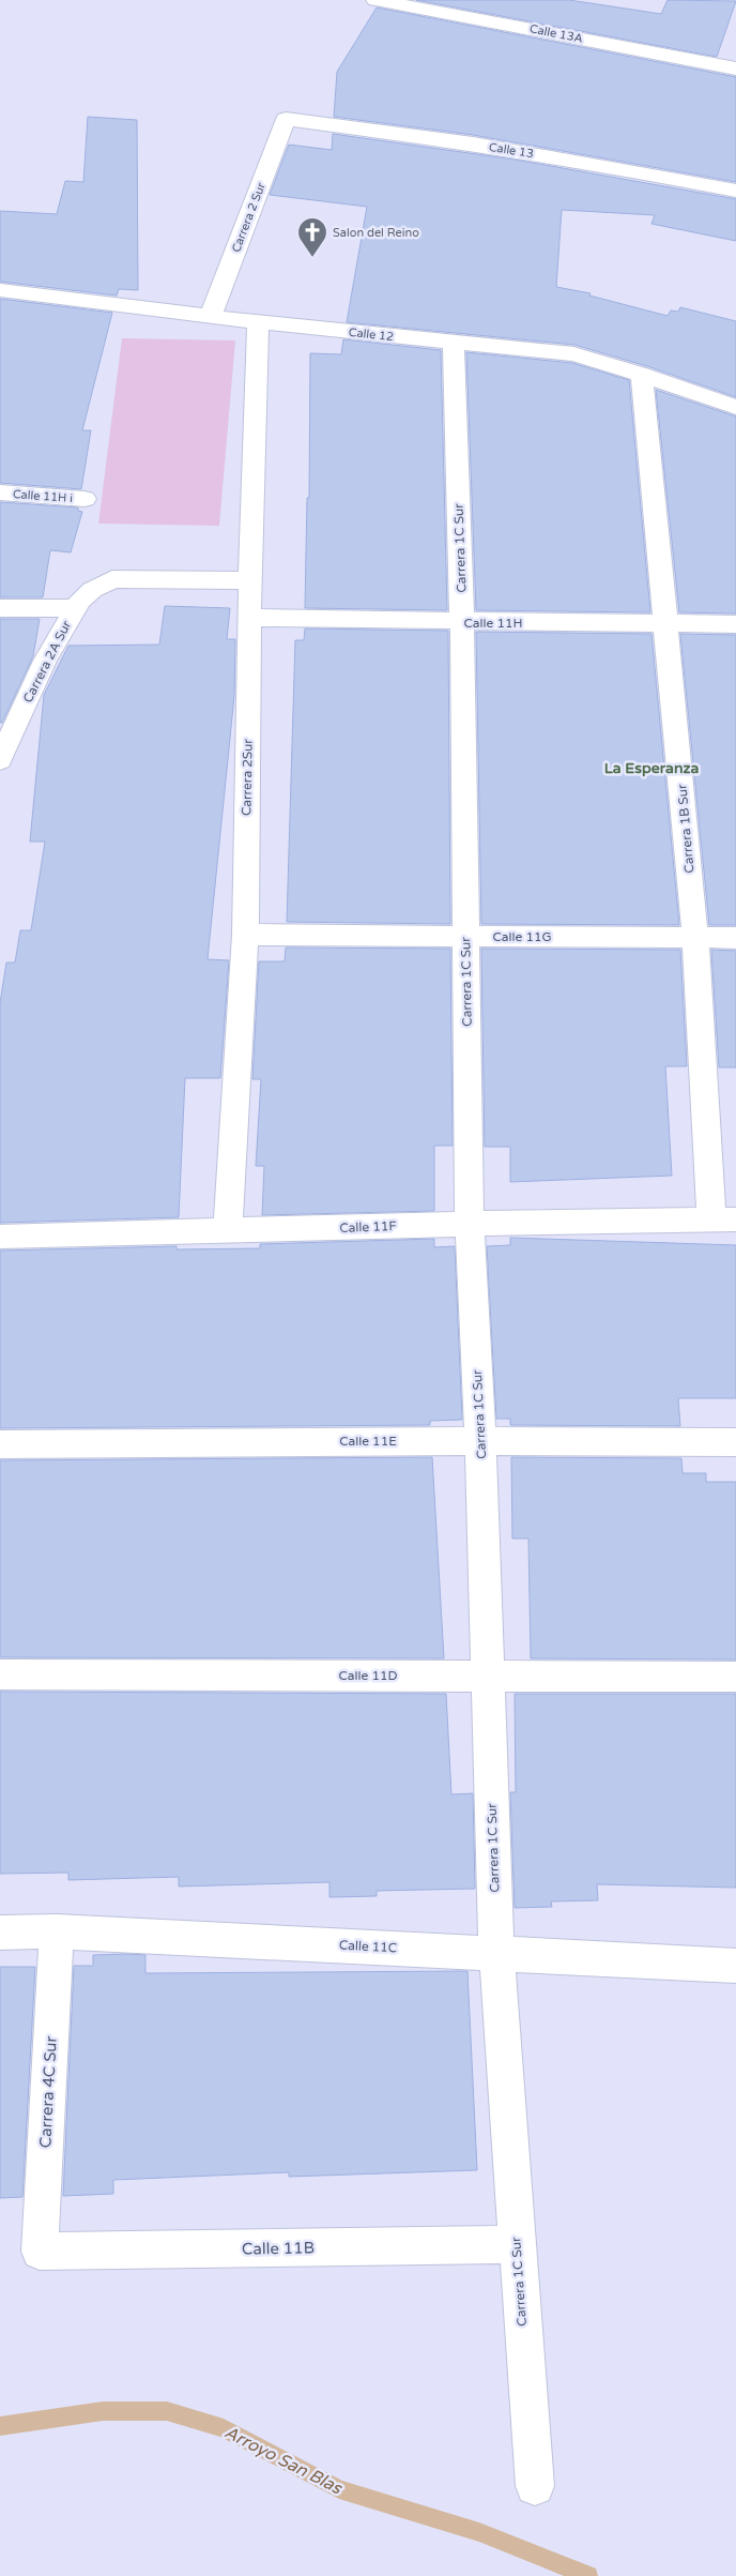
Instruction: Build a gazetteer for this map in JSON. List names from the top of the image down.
{
  "streets": {
    "street": [
      "Calle 13A",
      "Calle 13",
      "Carrera 2 Sur",
      "Calle 12",
      "Calle 11H i",
      "Carrera 1C Sur",
      "Calle 11H",
      "Carrera 2A Sur",
      "Carrera 2Sur",
      "Carrera 1B Sur",
      "Calle 11G",
      "Calle 11F",
      "Calle 11E",
      "Calle 11D",
      "Calle 11C",
      "Carrera 4C Sur",
      "Calle 11B"
    ]
  },
  "crossings": [
    ["Calle 13", "Carrera 2 Sur"],
    ["Carrera 2 Sur", "Calle 12"],
    ["Calle 12", "Carrera 1C Sur"],
    ["Calle 12", "Carrera 2Sur"],
    ["Calle 12", "Carrera 1B Sur"],
    ["Carrera 1C Sur", "Calle 11H"],
    ["Carrera 1C Sur", "Calle 11G"],
    ["Carrera 1C Sur", "Calle 11F"],
    ["Carrera 1C Sur", "Calle 11E"],
    ["Carrera 1C Sur", "Calle 11D"],
    ["Carrera 1C Sur", "Calle 11C"],
    ["Carrera 1C Sur", "Calle 11B"],
    ["Calle 11H", "Carrera 2Sur"],
    ["Calle 11H", "Carrera 1B Sur"],
    ["Carrera 2A Sur", "Carrera 2Sur"],
    ["Carrera 2Sur", "Calle 11G"],
    ["Carrera 2Sur", "Calle 11F"],
    ["Carrera 1B Sur", "Calle 11G"],
    ["Carrera 1B Sur", "Calle 11F"],
    ["Calle 11C", "Carrera 4C Sur"],
    ["Carrera 4C Sur", "Calle 11B"]
  ],
  "districts": ["La Esperanza"],
  "water": ["Arroyo San Blas"],
  "places": {
    "church": ["Salon del Reino"]
  }
}
